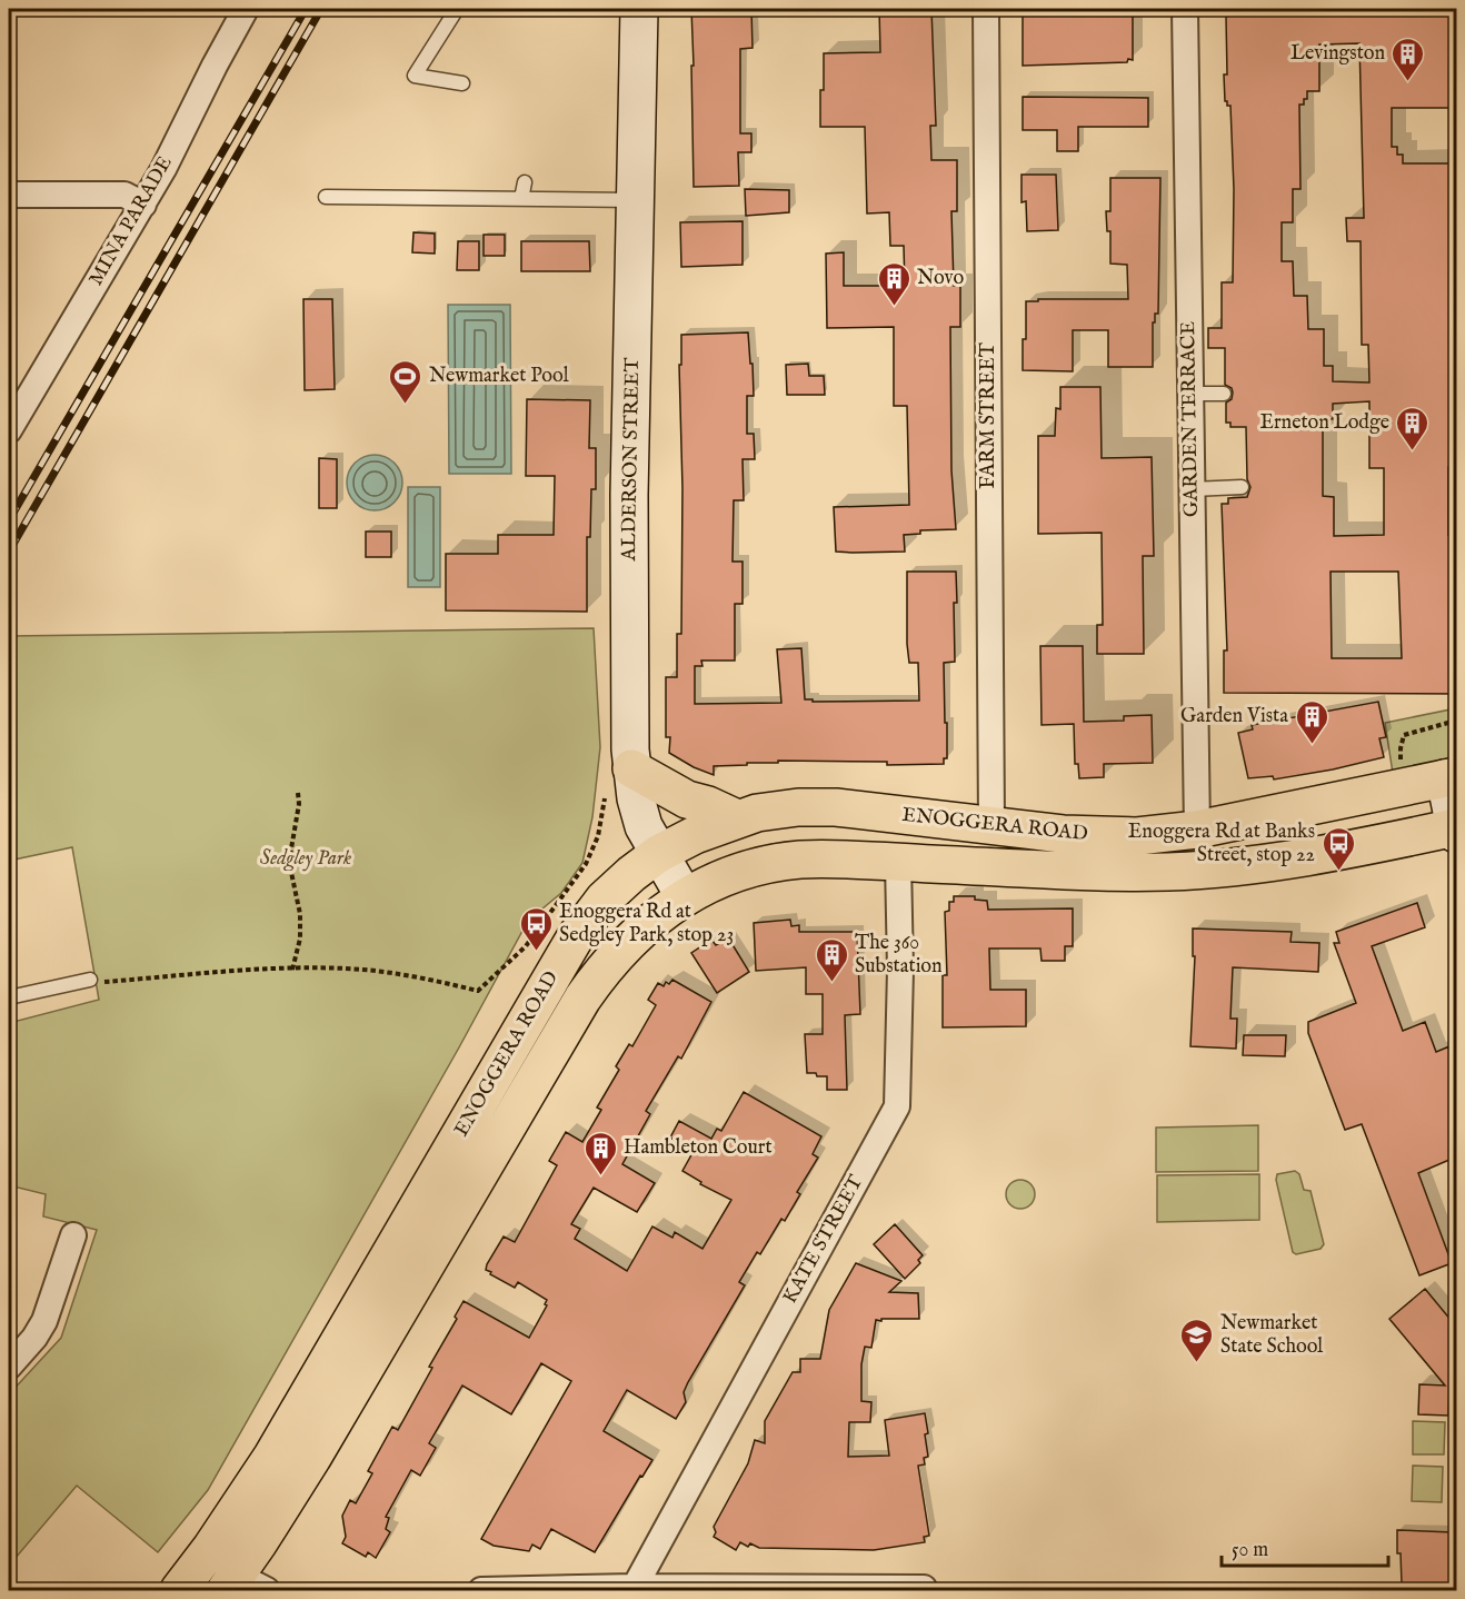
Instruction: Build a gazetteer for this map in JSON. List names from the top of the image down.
{
  "streets": {
    "main road": ["ENOGGERA ROAD"],
    "street": [
      "MINA PARADE",
      "FARM STREET",
      "GARDEN TERRACE",
      "ALDERSON STREET",
      "KATE STREET"
    ]
  },
  "crossings": [
    ["FARM STREET", "ENOGGERA ROAD"],
    ["GARDEN TERRACE", "ENOGGERA ROAD"],
    ["ALDERSON STREET", "ENOGGERA ROAD"],
    ["ENOGGERA ROAD", "KATE STREET"]
  ],
  "parks": ["Sedgley Park"],
  "places": {
    "building": [
      "Levingston",
      "Novo",
      "Erneton Lodge",
      "Garden Vista",
      "The 360 Substation",
      "Hambleton Court"
    ],
    "sports": ["Newmarket Pool"],
    "bus stop": ["Enoggera Rd at Banks Street, stop 22", "Enoggera Rd at Sedgley Park, stop 23"],
    "school or university": ["Newmarket State School"]
  },
  "scale_bar": "50 m"
}
